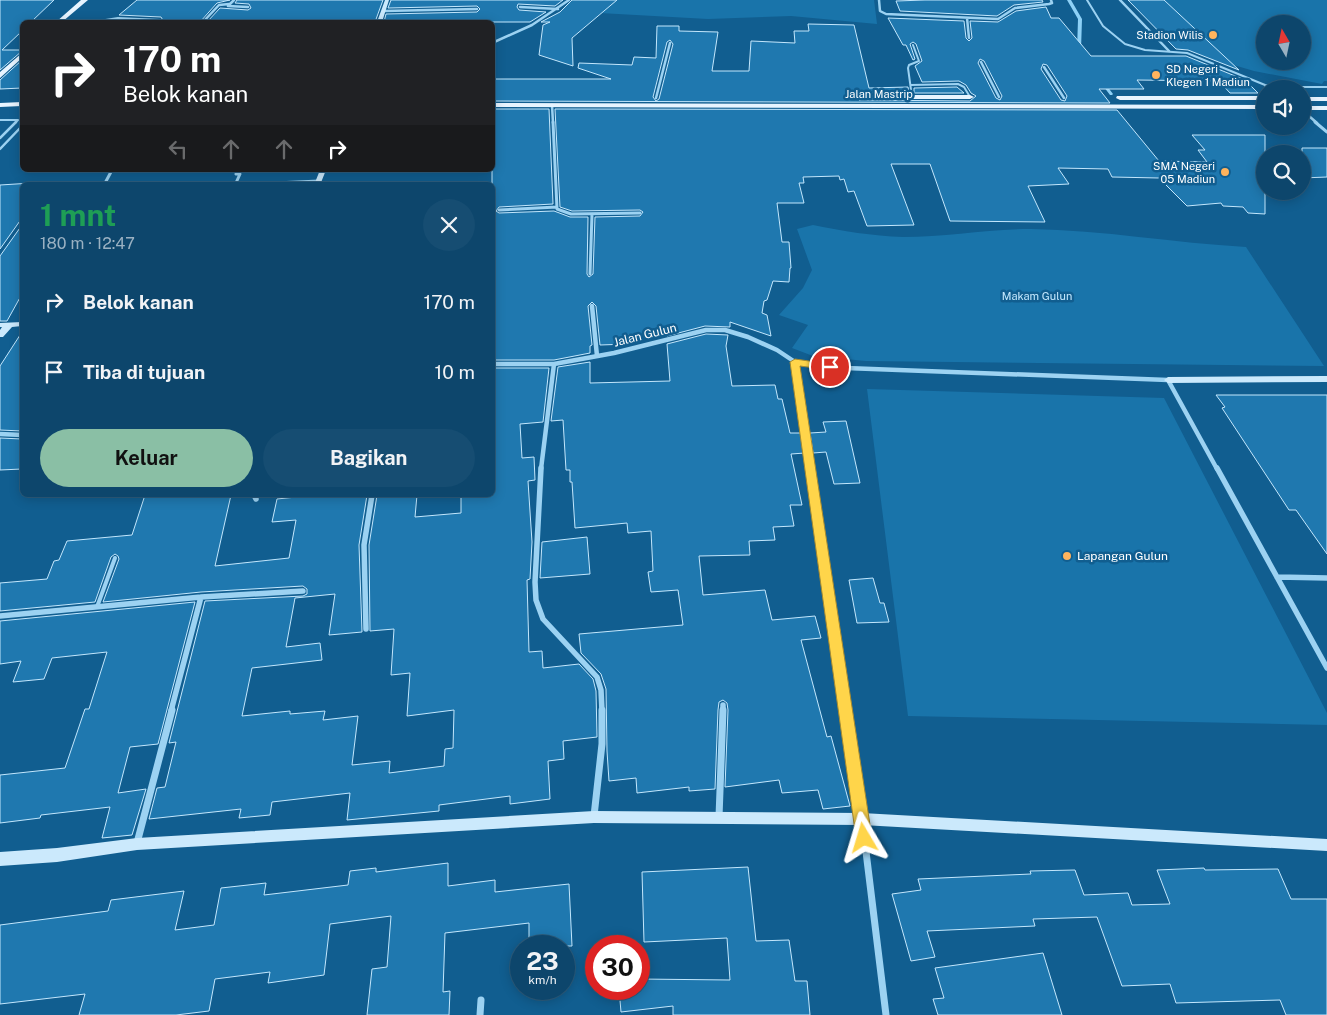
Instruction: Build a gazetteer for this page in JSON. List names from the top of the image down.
{
  "streets": {
    "main road": ["Jalan Mastrip"],
    "street": ["Jalan Gulun"]
  },
  "parks": ["Makam Gulun"],
  "places": [
    "Stadion Wilis",
    "SD Negeri Klegen 1 Madiun",
    "SMA Negeri 05 Madiun",
    "Lapangan Gulun"
  ],
  "north": "top",
  "page": {
    "turn": ["170 m", "Belok kanan"],
    "heading": ["1 mnt", "180 m · 12:47"],
    "list": [
      {
        "name": "Belok kanan",
        "value": "170 m"
      },
      {
        "name": "Tiba di tujuan",
        "value": "10 m"
      }
    ],
    "buttons": ["Keluar", "Bagikan"],
    "speed": "23 km/h",
    "limit": "30"
  }
}
